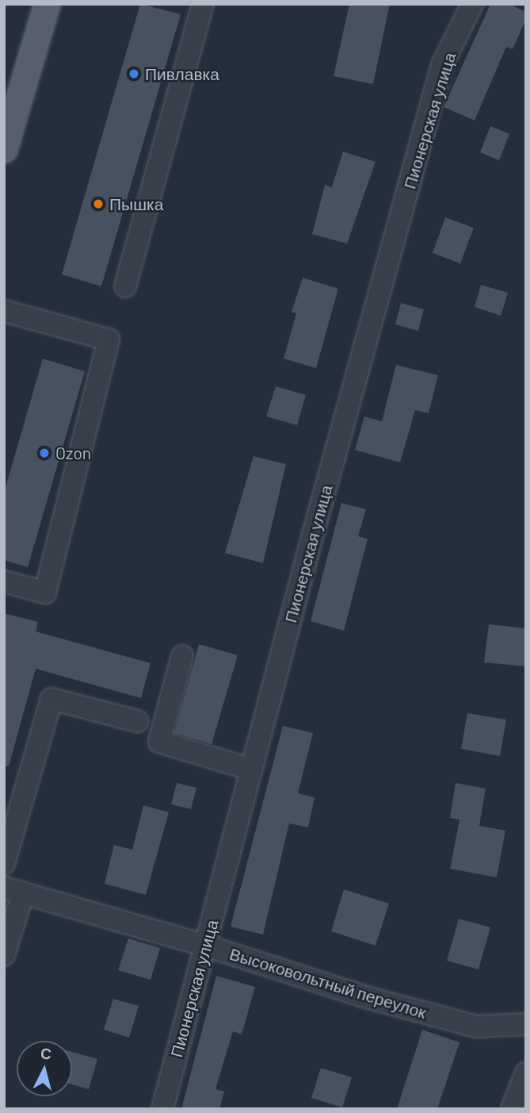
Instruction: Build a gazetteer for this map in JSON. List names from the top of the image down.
{
  "streets": {
    "street": ["Пионерская улица", "Высоковольтный переулок"]
  },
  "crossings": [
    ["Пионерская улица", "Высоковольтный переулок"]
  ],
  "places": ["Пивлавка", "Пышка", "Ozon"],
  "north": "top"
}
